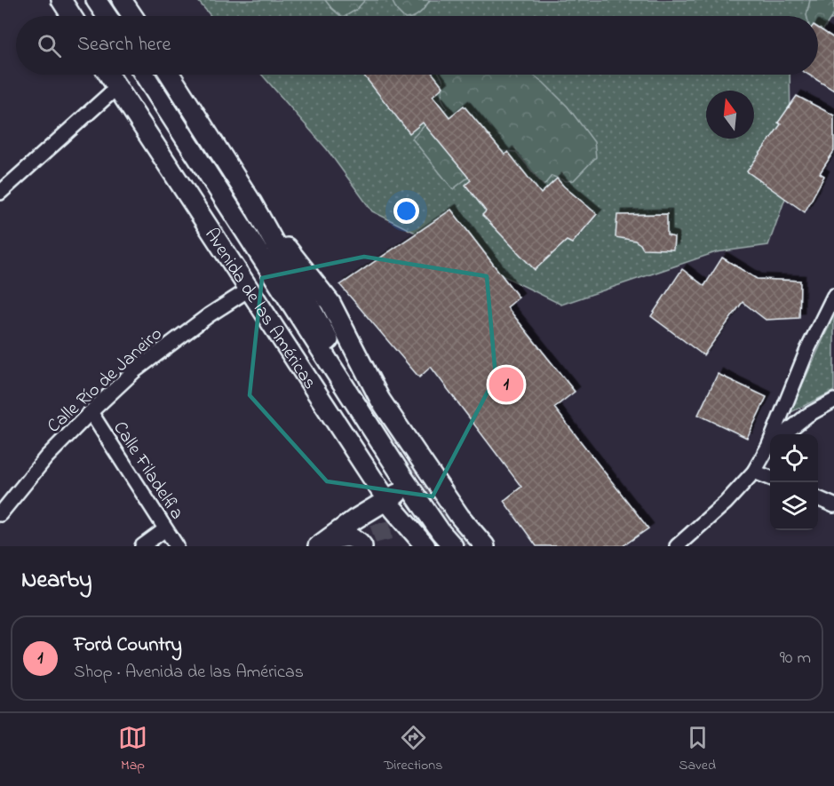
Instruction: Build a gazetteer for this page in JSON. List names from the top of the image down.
{
  "streets": {
    "main road": ["Avenida de las Américas"],
    "street": ["Calle Río de Janeiro", "Calle Filadelfia"]
  },
  "crossings": [
    ["Avenida de las Américas", "Calle Río de Janeiro"],
    ["Calle Río de Janeiro", "Calle Filadelfia"]
  ],
  "north": "top",
  "page": {
    "search": "Search here",
    "pins": "1",
    "heading": "Nearby",
    "list": [
      {
        "mark": "1",
        "name": "Ford Country",
        "note": "Shop · Avenida de las Américas",
        "value": "90 m"
      }
    ],
    "nav": ["Map", "Directions", "Saved"]
  }
}
